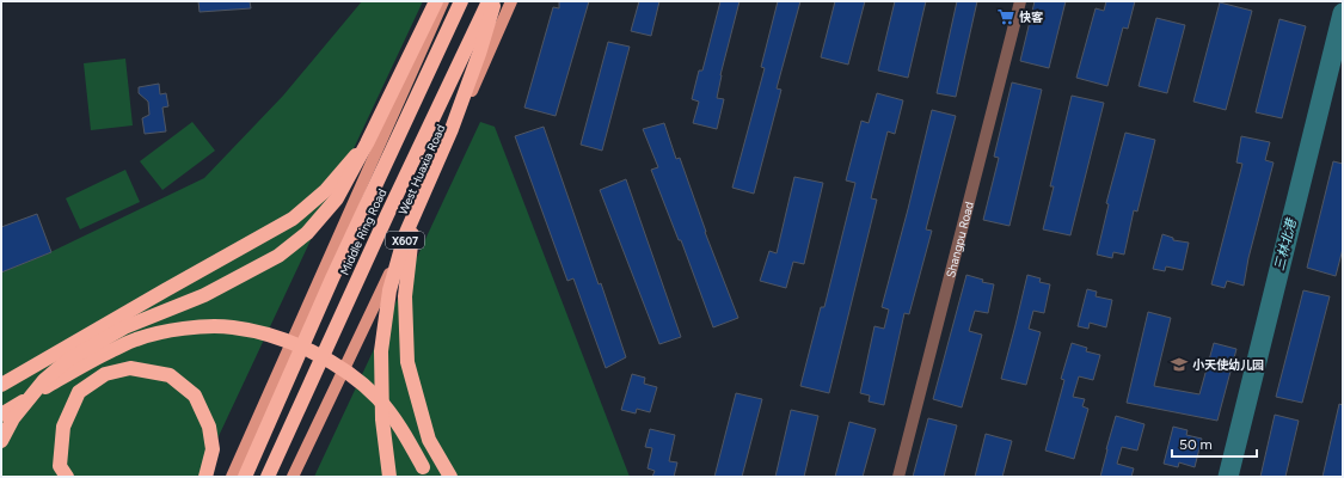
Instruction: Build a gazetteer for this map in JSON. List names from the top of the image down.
{
  "streets": {
    "highway": ["Middle Ring Road"],
    "main road": ["West Huaxia Road", "X607"],
    "street": ["Shangpu Road"]
  },
  "water": ["三林北港"],
  "places": {
    "supermarket": ["快客"],
    "school or university": ["小天使幼儿园"]
  },
  "scale_bar": "50 m"
}
